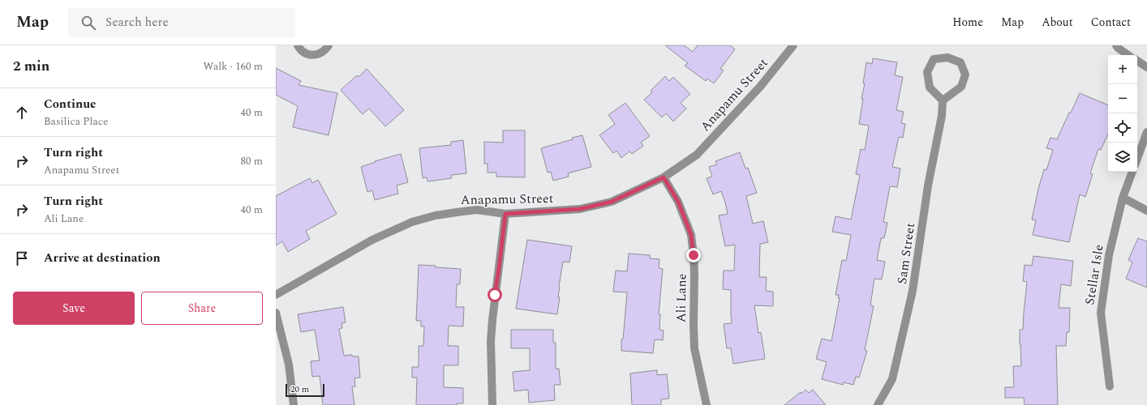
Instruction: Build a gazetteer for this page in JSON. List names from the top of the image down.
{
  "streets": {
    "street": [
      "Anapamu Street",
      "Sam Street",
      "Stellar Isle",
      "Ali Lane"
    ]
  },
  "crossings": [
    ["Anapamu Street", "Ali Lane"]
  ],
  "scale_bar": "20 m",
  "page": {
    "header": "Map",
    "search": "Search here",
    "nav": [
      "Home",
      "Map",
      "About",
      "Contact"
    ],
    "heading": ["2 min", "Walk · 160 m"],
    "map_buttons": ["+", "−"],
    "list": [
      ["Continue", "Basilica Place", "40 m"],
      ["Turn right", "Anapamu Street", "80 m"],
      ["Turn right", "Ali Lane", "40 m"],
      "Arrive at destination"
    ],
    "buttons": ["Save", "Share"],
    "scale": "20 m"
  }
}
